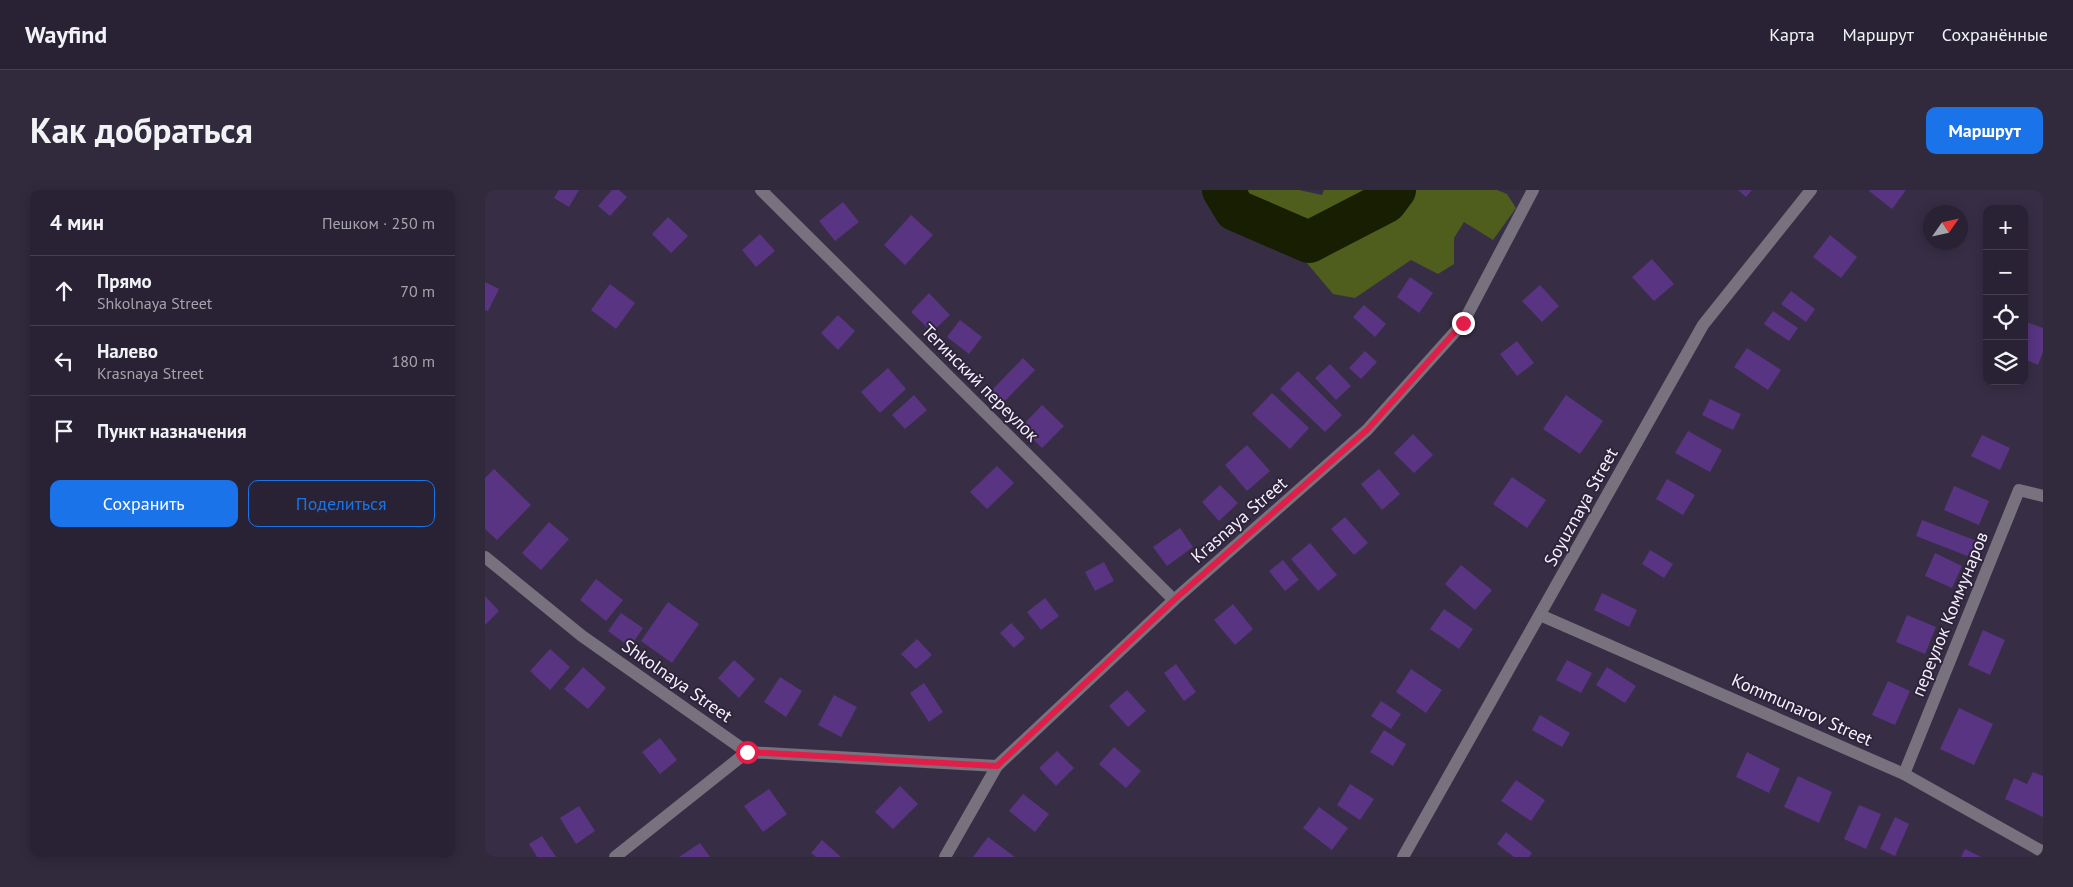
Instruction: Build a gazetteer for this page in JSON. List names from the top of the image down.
{
  "streets": {
    "street": [
      "Тегинский переулок",
      "Soyuznaya Street",
      "Krasnaya Street",
      "переулок Коммунаров",
      "Shkolnaya Street",
      "Kommunarov Street"
    ]
  },
  "crossings": [
    ["Тегинский переулок", "Krasnaya Street"],
    ["Soyuznaya Street", "Kommunarov Street"],
    ["переулок Коммунаров", "Kommunarov Street"]
  ],
  "north": "top right",
  "page": {
    "header": "Wayfind",
    "nav": ["Карта", "Маршрут", "Сохранённые"],
    "title": "Как добраться",
    "buttons": [
      "Маршрут",
      ["Сохранить", "Поделиться"]
    ],
    "heading": ["4 мин", "Пешком · 250 m"],
    "map_buttons": ["+", "−"],
    "list": [
      ["Прямо", "Shkolnaya Street", "70 m"],
      ["Налево", "Krasnaya Street", "180 m"],
      "Пункт назначения"
    ]
  }
}
